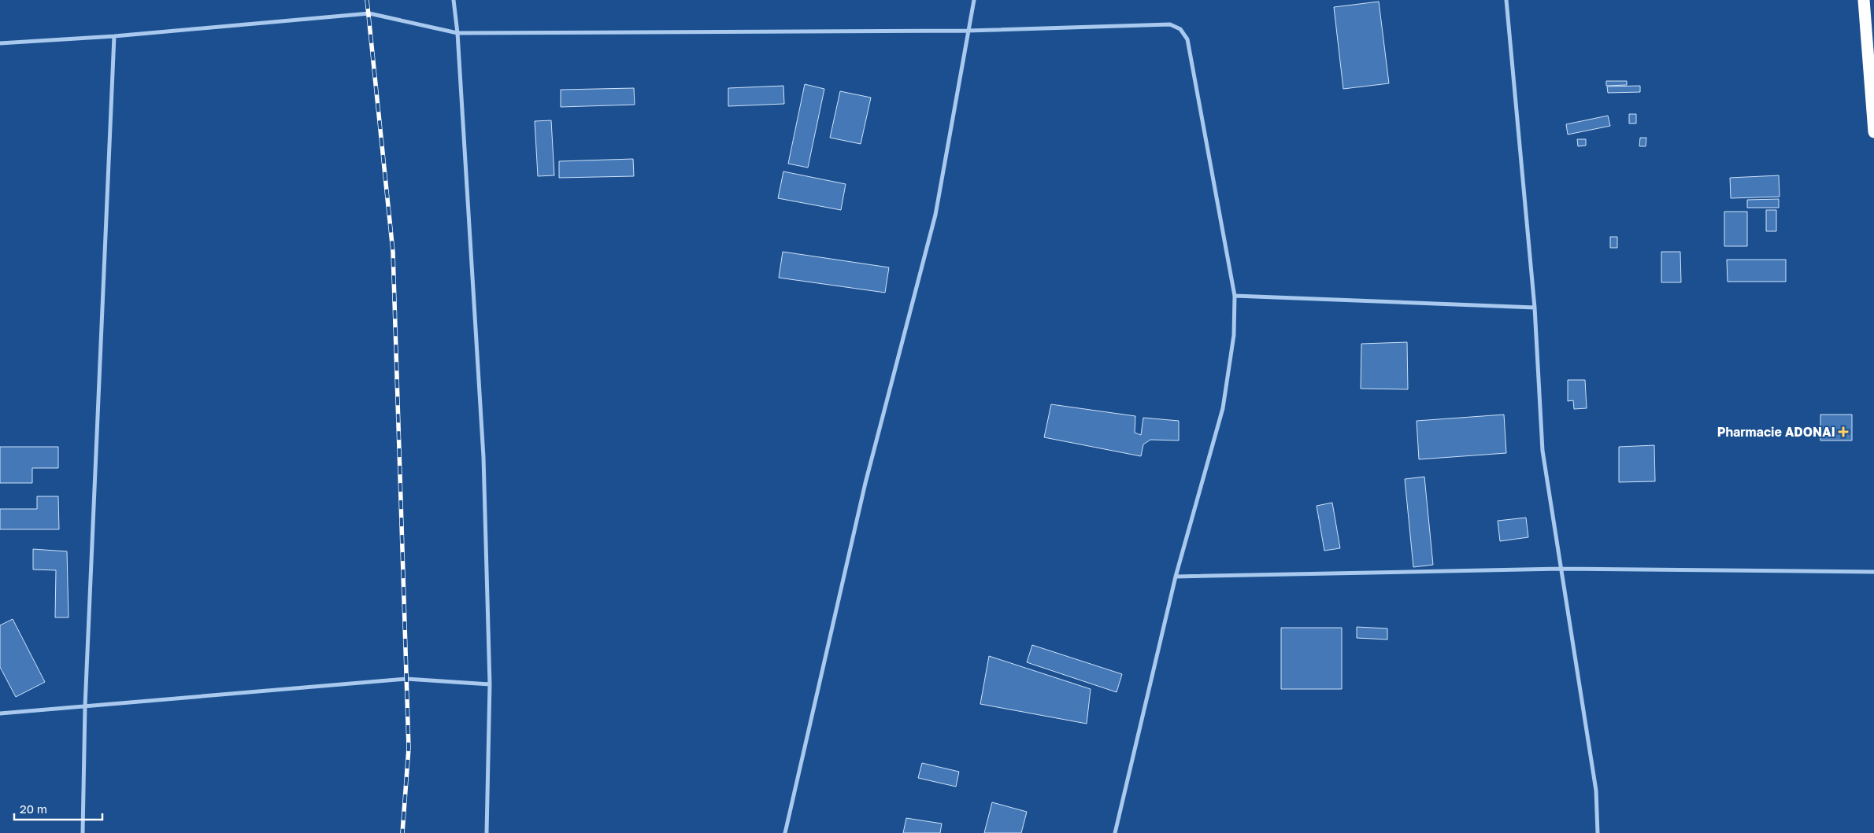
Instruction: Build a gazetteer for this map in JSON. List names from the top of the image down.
{
  "places": {
    "health": ["Pharmacie ADONAI"]
  },
  "scale_bar": "20 m"
}
